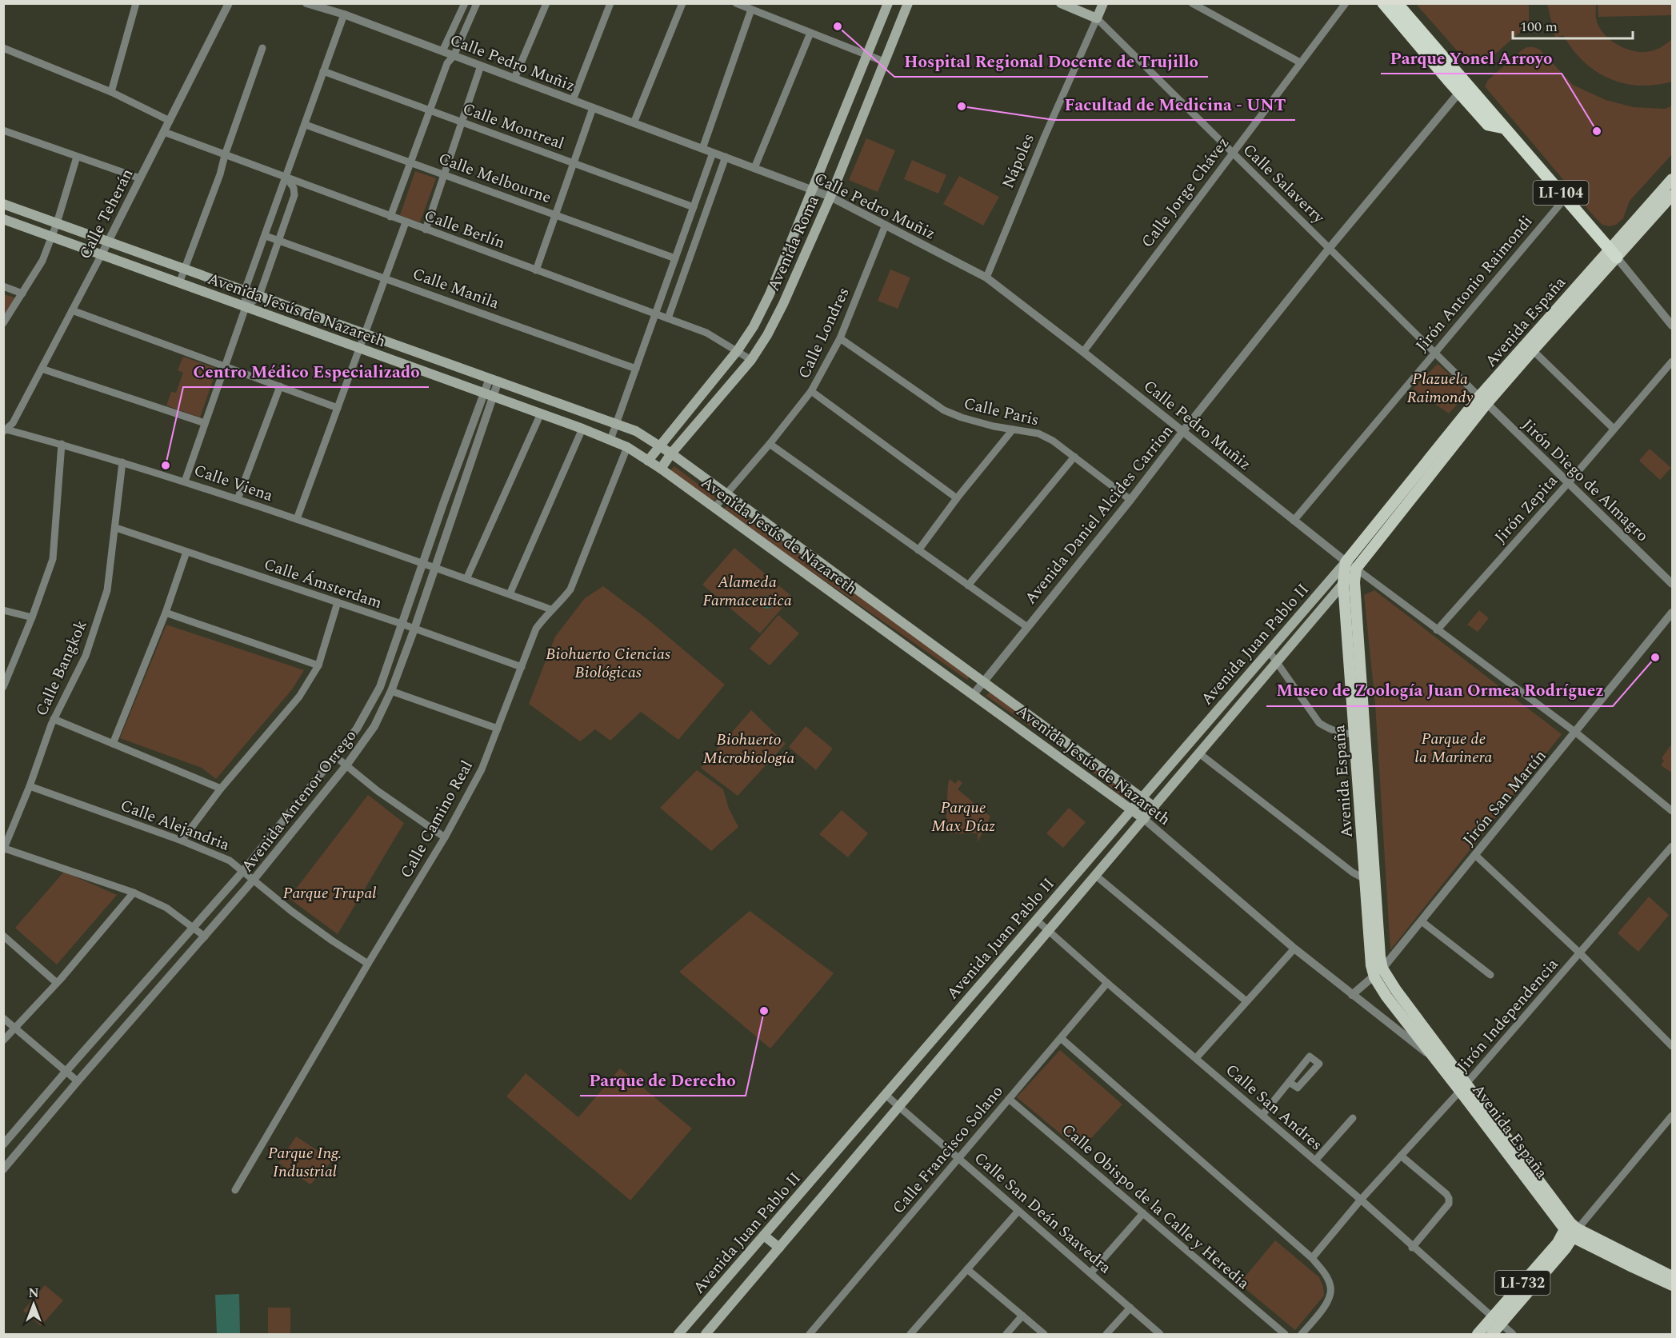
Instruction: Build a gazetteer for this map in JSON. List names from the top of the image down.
{
  "streets": {
    "highway": ["LI-104"],
    "main road": [
      "Nápoles",
      "Calle Salaverry",
      "Avenida Roma",
      "Avenida Jesús de Nazareth",
      "Avenida España",
      "Avenida Juan Pablo II",
      "LI-732"
    ],
    "street": [
      "Calle Pedro Muñiz",
      "Calle Montreal",
      "Calle Melbourne",
      "Calle Jorge Chávez",
      "Calle Teherán",
      "Calle Berlín",
      "Jirón Antonio Raimondi",
      "Calle Manila",
      "Calle Londres",
      "Calle Paris",
      "Jirón Diego de Almagro",
      "Calle Viena",
      "Jirón Zepita",
      "Avenida Daniel Alcides Carrion",
      "Calle Ámsterdam",
      "Calle Bangkok",
      "Jirón San Martín",
      "Avenida Antenor Orrego",
      "Calle Camino Real",
      "Calle Alejandria",
      "Jirón Independencia",
      "Calle San Andres",
      "Calle Francisco Solano",
      "Calle Obispo de la Calle y Heredia",
      "Calle San Deán Saavedra"
    ]
  },
  "crossings": [
    ["Calle Pedro Muñiz", "Nápoles"],
    ["Calle Pedro Muñiz", "Calle Jorge Chávez"],
    ["Calle Pedro Muñiz", "Avenida Roma"],
    ["Calle Pedro Muñiz", "Jirón Antonio Raimondi"],
    ["Calle Pedro Muñiz", "Avenida España"],
    ["Calle Pedro Muñiz", "Calle Londres"],
    ["Calle Pedro Muñiz", "Avenida Daniel Alcides Carrion"],
    ["Calle Pedro Muñiz", "Avenida Juan Pablo II"],
    ["Nápoles", "Calle Salaverry"],
    ["Calle Salaverry", "Calle Jorge Chávez"],
    ["Calle Salaverry", "Jirón Antonio Raimondi"],
    ["Calle Salaverry", "Avenida España"],
    ["Calle Salaverry", "Jirón Diego de Almagro"],
    ["Calle Salaverry", "Avenida Daniel Alcides Carrion"],
    ["LI-104", "Jirón Antonio Raimondi"],
    ["LI-104", "Avenida España"],
    ["LI-104", "Avenida Daniel Alcides Carrion"],
    ["Calle Teherán", "Calle Berlín"],
    ["Calle Teherán", "Avenida Jesús de Nazareth"],
    ["Calle Teherán", "Calle Viena"],
    ["Calle Berlín", "Avenida Roma"],
    ["Avenida Roma", "Avenida Jesús de Nazareth"],
    ["Avenida Jesús de Nazareth", "Avenida España"],
    ["Avenida Jesús de Nazareth", "Calle Londres"],
    ["Avenida Jesús de Nazareth", "Avenida Daniel Alcides Carrion"],
    ["Avenida Jesús de Nazareth", "Avenida Juan Pablo II"],
    ["Avenida Jesús de Nazareth", "Jirón San Martín"],
    ["Avenida Jesús de Nazareth", "Avenida Antenor Orrego"],
    ["Avenida Jesús de Nazareth", "Calle Camino Real"],
    ["Avenida España", "Jirón Diego de Almagro"],
    ["Avenida España", "Avenida Juan Pablo II"],
    ["Avenida España", "Jirón San Martín"],
    ["Avenida España", "Jirón Independencia"],
    ["Avenida España", "LI-732"],
    ["Calle Londres", "Calle Paris"],
    ["Calle Paris", "Avenida Daniel Alcides Carrion"],
    ["Jirón Diego de Almagro", "Jirón Zepita"],
    ["Calle Viena", "Calle Bangkok"],
    ["Calle Viena", "Avenida Antenor Orrego"],
    ["Calle Viena", "Calle Camino Real"],
    ["Calle Ámsterdam", "Calle Bangkok"],
    ["Calle Ámsterdam", "Avenida Antenor Orrego"],
    ["Calle Ámsterdam", "Calle Camino Real"],
    ["Avenida Juan Pablo II", "Calle San Andres"],
    ["Avenida Juan Pablo II", "Calle San Deán Saavedra"],
    ["Calle Bangkok", "Calle Alejandria"],
    ["Avenida Antenor Orrego", "Calle Alejandria"],
    ["Calle Camino Real", "Calle Alejandria"],
    ["Jirón Independencia", "Calle San Andres"],
    ["Calle San Andres", "Calle Francisco Solano"],
    ["Calle San Andres", "LI-732"],
    ["Calle Francisco Solano", "Calle Obispo de la Calle y Heredia"],
    ["Calle Francisco Solano", "Calle San Deán Saavedra"]
  ],
  "parks": [
    "Plazuela Raimondy",
    "Alameda Farmaceutica",
    "Biohuerto Ciencias Biológicas",
    "Parque de la Marinera",
    "Biohuerto Microbiología",
    "Parque Max Díaz",
    "Parque Trupal",
    "Parque Ing. Industrial"
  ],
  "places": [
    "Hospital Regional Docente de Trujillo",
    "Facultad de Medicina - UNT",
    "Parque Yonel Arroyo",
    "Centro Médico Especializado",
    "Museo de Zoología Juan Ormea Rodríguez",
    "Parque de Derecho"
  ],
  "scale_bar": "100 m",
  "north": "top"
}
